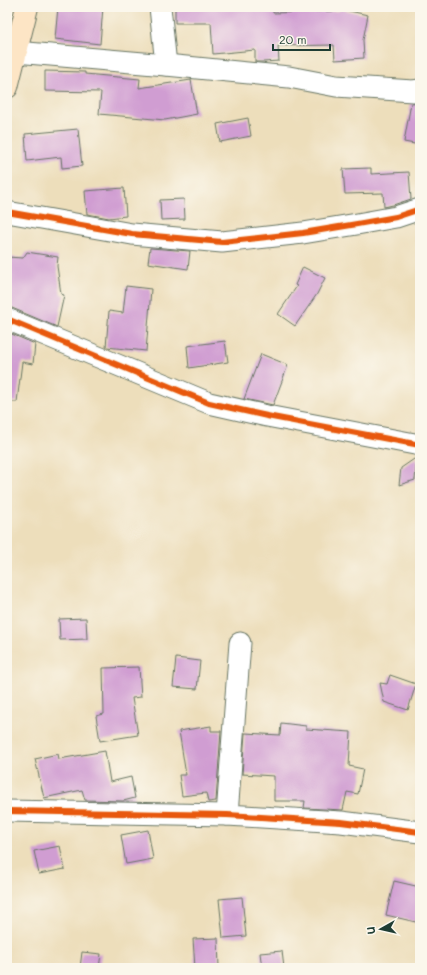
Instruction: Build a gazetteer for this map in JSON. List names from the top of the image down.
{
  "scale_bar": "20 m",
  "north": "left"
}
